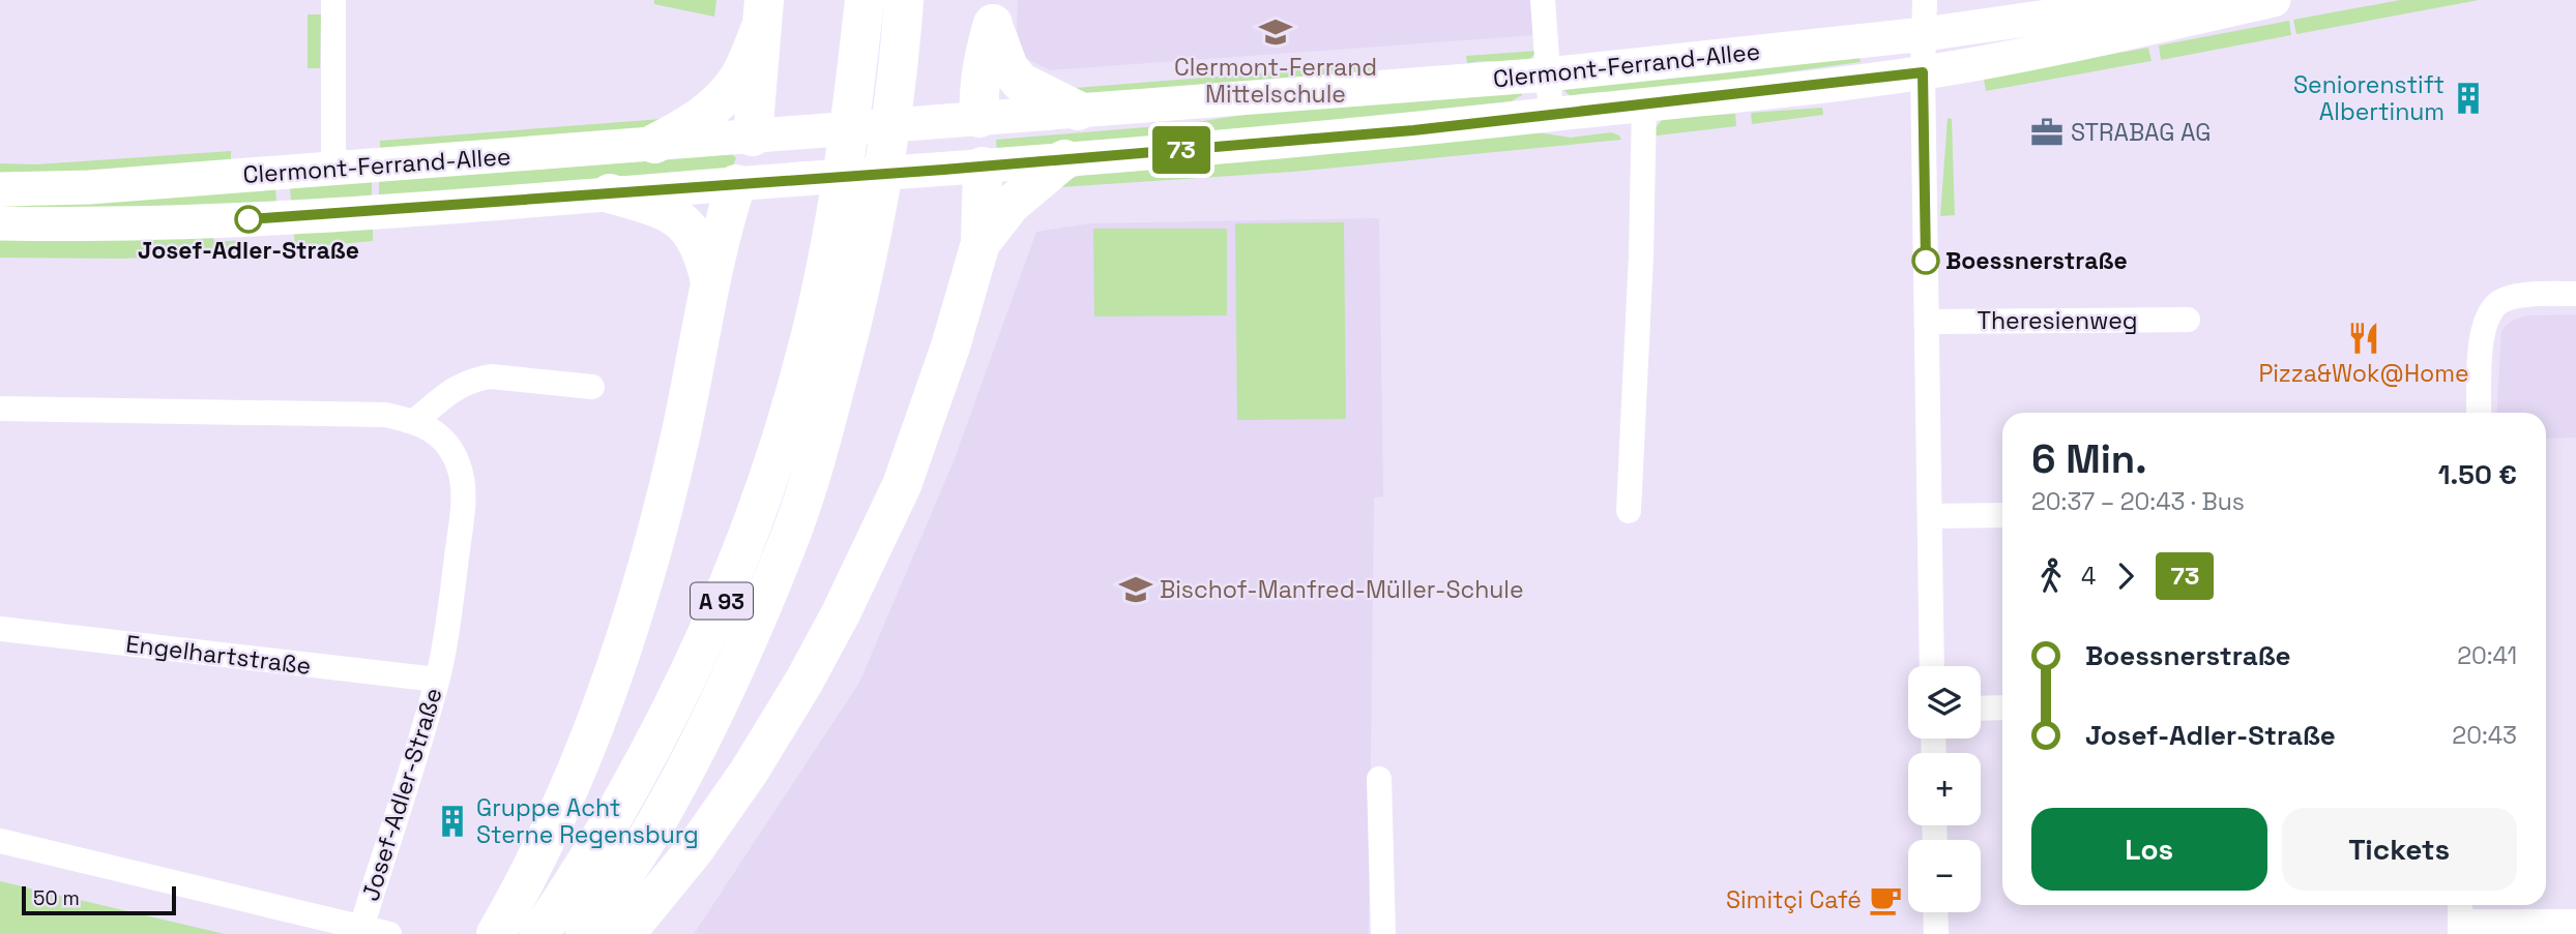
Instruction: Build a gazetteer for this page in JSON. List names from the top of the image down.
{
  "streets": {
    "highway": ["A 93"],
    "street": [
      "Clermont-Ferrand-Allee",
      "Theresienweg",
      "Engelhartstraße",
      "Josef-Adler-Straße"
    ]
  },
  "crossings": [
    ["Engelhartstraße", "Josef-Adler-Straße"]
  ],
  "places": {
    "school or university": ["Clermont-Ferrand Mittelschule", "Bischof-Manfred-Müller-Schule"],
    "building": ["Seniorenstift Albertinum", "Gruppe Acht Sterne Regensburg"],
    "office": ["STRABAG AG"],
    "other": ["Josef-Adler-Straße", "Boessnerstraße"],
    "restaurant": ["Pizza&Wok@Home"],
    "cafe": ["Simitçi Café"]
  },
  "lines": ["bus line 73"],
  "scale_bar": "50 m",
  "page": {
    "on_map": "73",
    "heading": ["6 Min.", "20:37 – 20:43 · Bus", "1.50 €"],
    "legs": ["4", "73"],
    "list": [
      {
        "name": "Boessnerstraße",
        "value": "20:41"
      },
      {
        "name": "Josef-Adler-Straße",
        "value": "20:43"
      }
    ],
    "map_buttons": ["+", "−"],
    "buttons": ["Los", "Tickets"],
    "scale": "50 m"
  }
}
